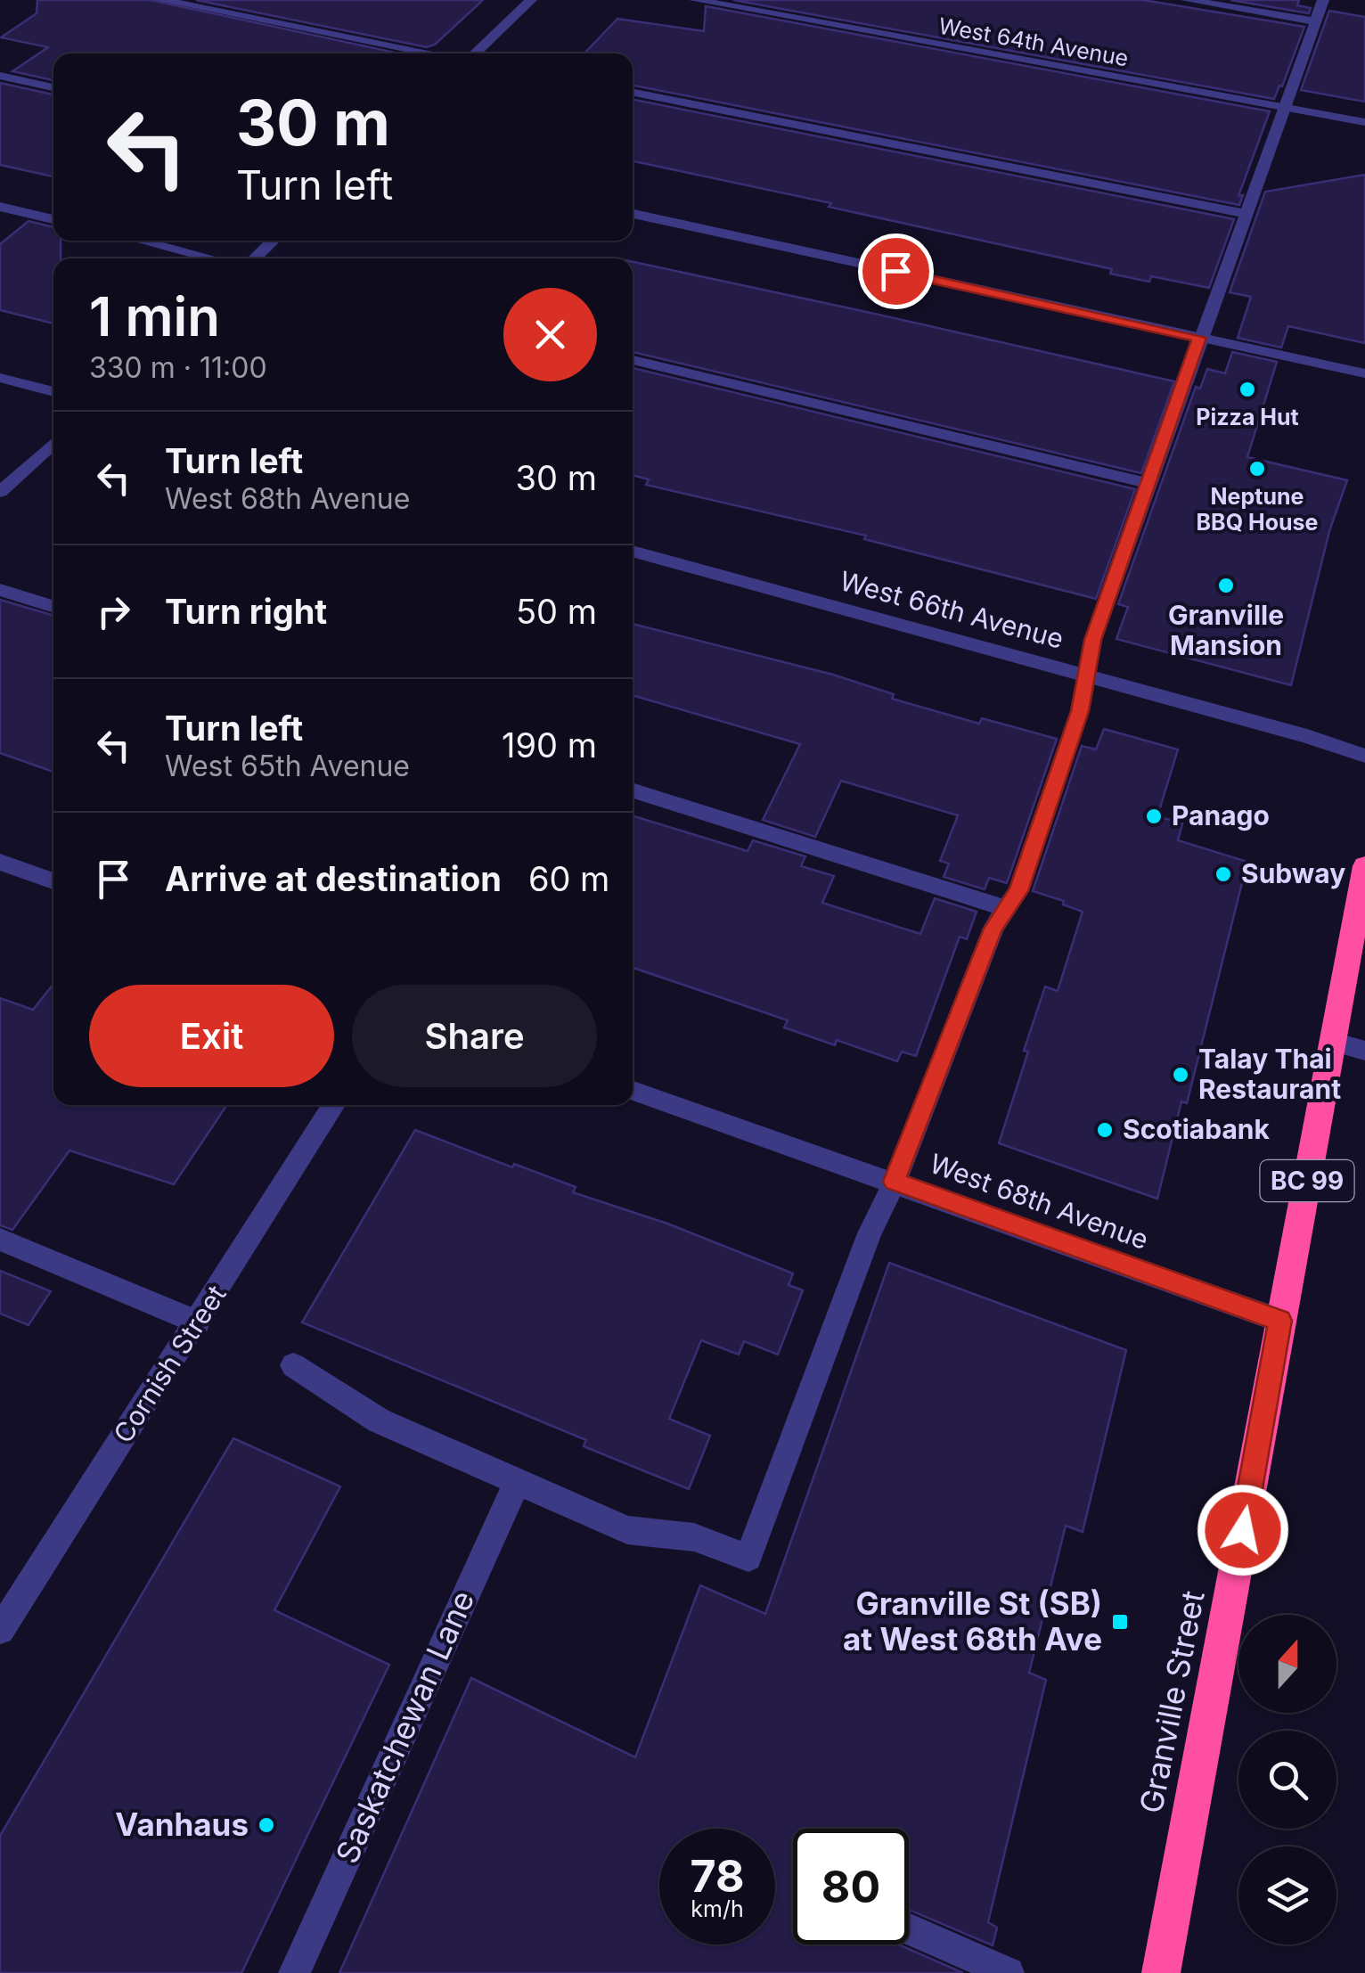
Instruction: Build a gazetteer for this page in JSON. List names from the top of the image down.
{
  "streets": {
    "highway": ["BC 99", "Granville Street"],
    "street": [
      "West 64th Avenue",
      "West 66th Avenue",
      "West 68th Avenue",
      "Cornish Street",
      "Saskatchewan Lane"
    ]
  },
  "crossings": [
    ["West 68th Avenue", "Granville Street"]
  ],
  "places": {
    "other": [
      "Pizza Hut",
      "Neptune BBQ House",
      "Granville Mansion",
      "Panago",
      "Subway",
      "Talay Thai Restaurant",
      "Scotiabank",
      "Vanhaus"
    ],
    "transit": ["Granville St (SB) at West 68th Ave"]
  },
  "north": "top",
  "page": {
    "turn": ["30 m", "Turn left"],
    "heading": ["1 min", "330 m · 11:00"],
    "list": [
      {
        "name": "Turn left",
        "note": "West 68th Avenue",
        "value": "30 m"
      },
      {
        "name": "Turn right",
        "value": "50 m"
      },
      {
        "name": "Turn left",
        "note": "West 65th Avenue",
        "value": "190 m"
      },
      {
        "name": "Arrive at destination",
        "value": "60 m"
      }
    ],
    "buttons": ["Exit", "Share"],
    "speed": "78 km/h",
    "limit": "80"
  }
}
